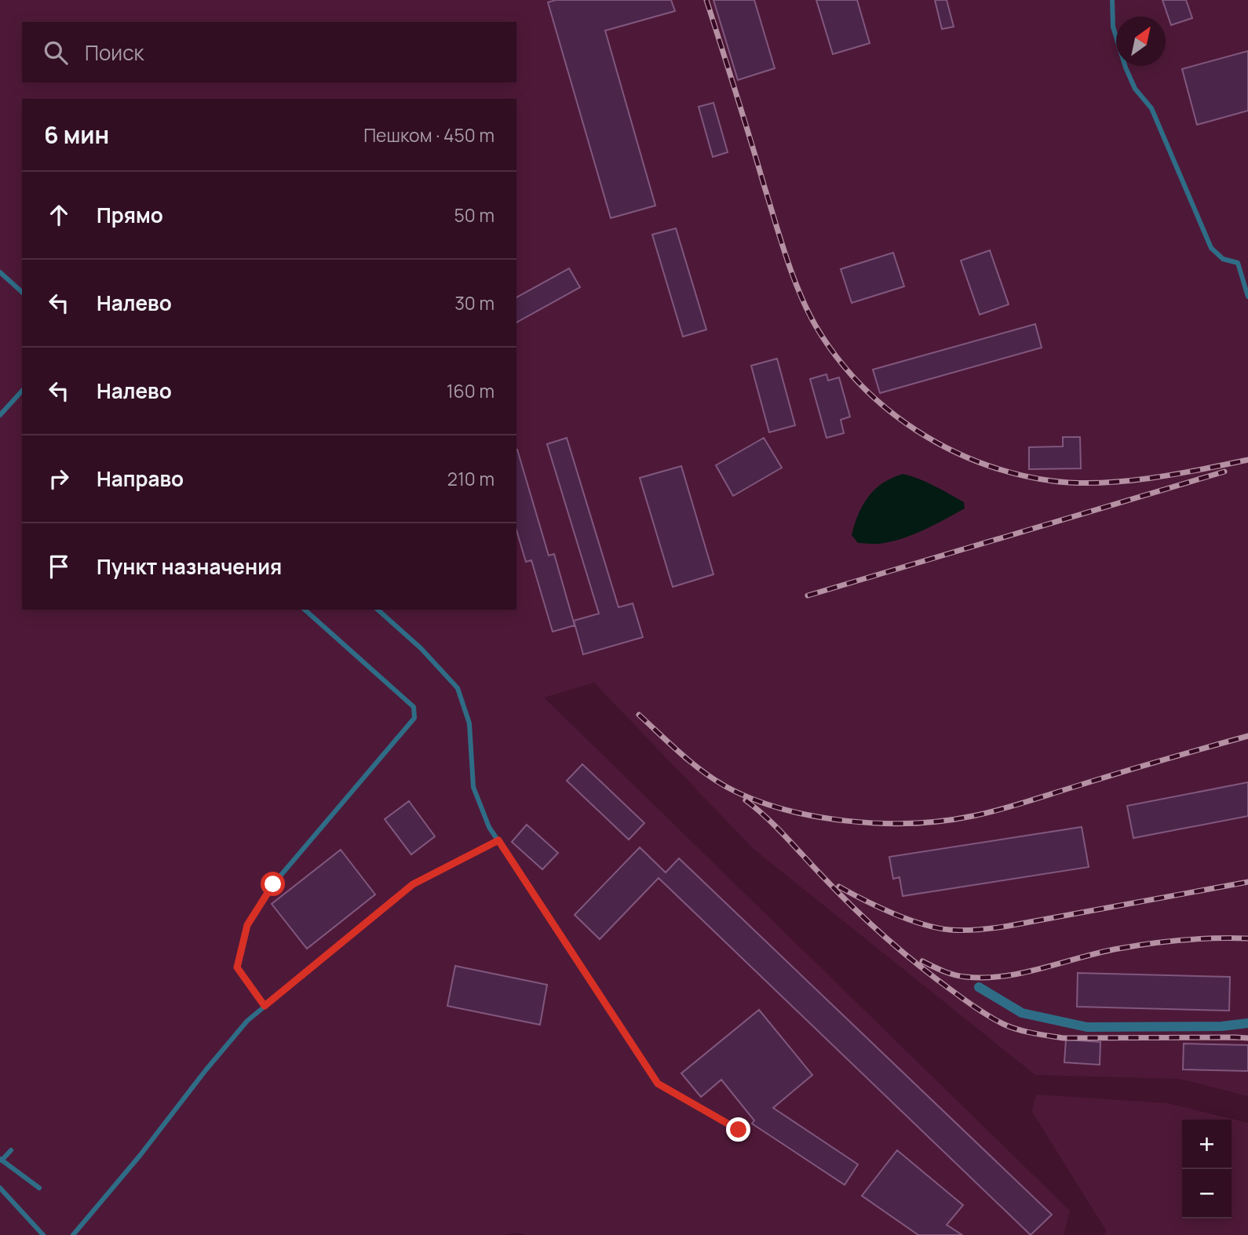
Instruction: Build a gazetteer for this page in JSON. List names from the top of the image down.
{
  "north": "top right",
  "page": {
    "search": "Поиск",
    "heading": ["6 мин", "Пешком · 450 m"],
    "list": [
      ["Прямо", "50 m"],
      ["Налево", "30 m"],
      ["Налево", "160 m"],
      ["Направо", "210 m"],
      "Пункт назначения"
    ],
    "map_buttons": ["+", "−"]
  }
}
